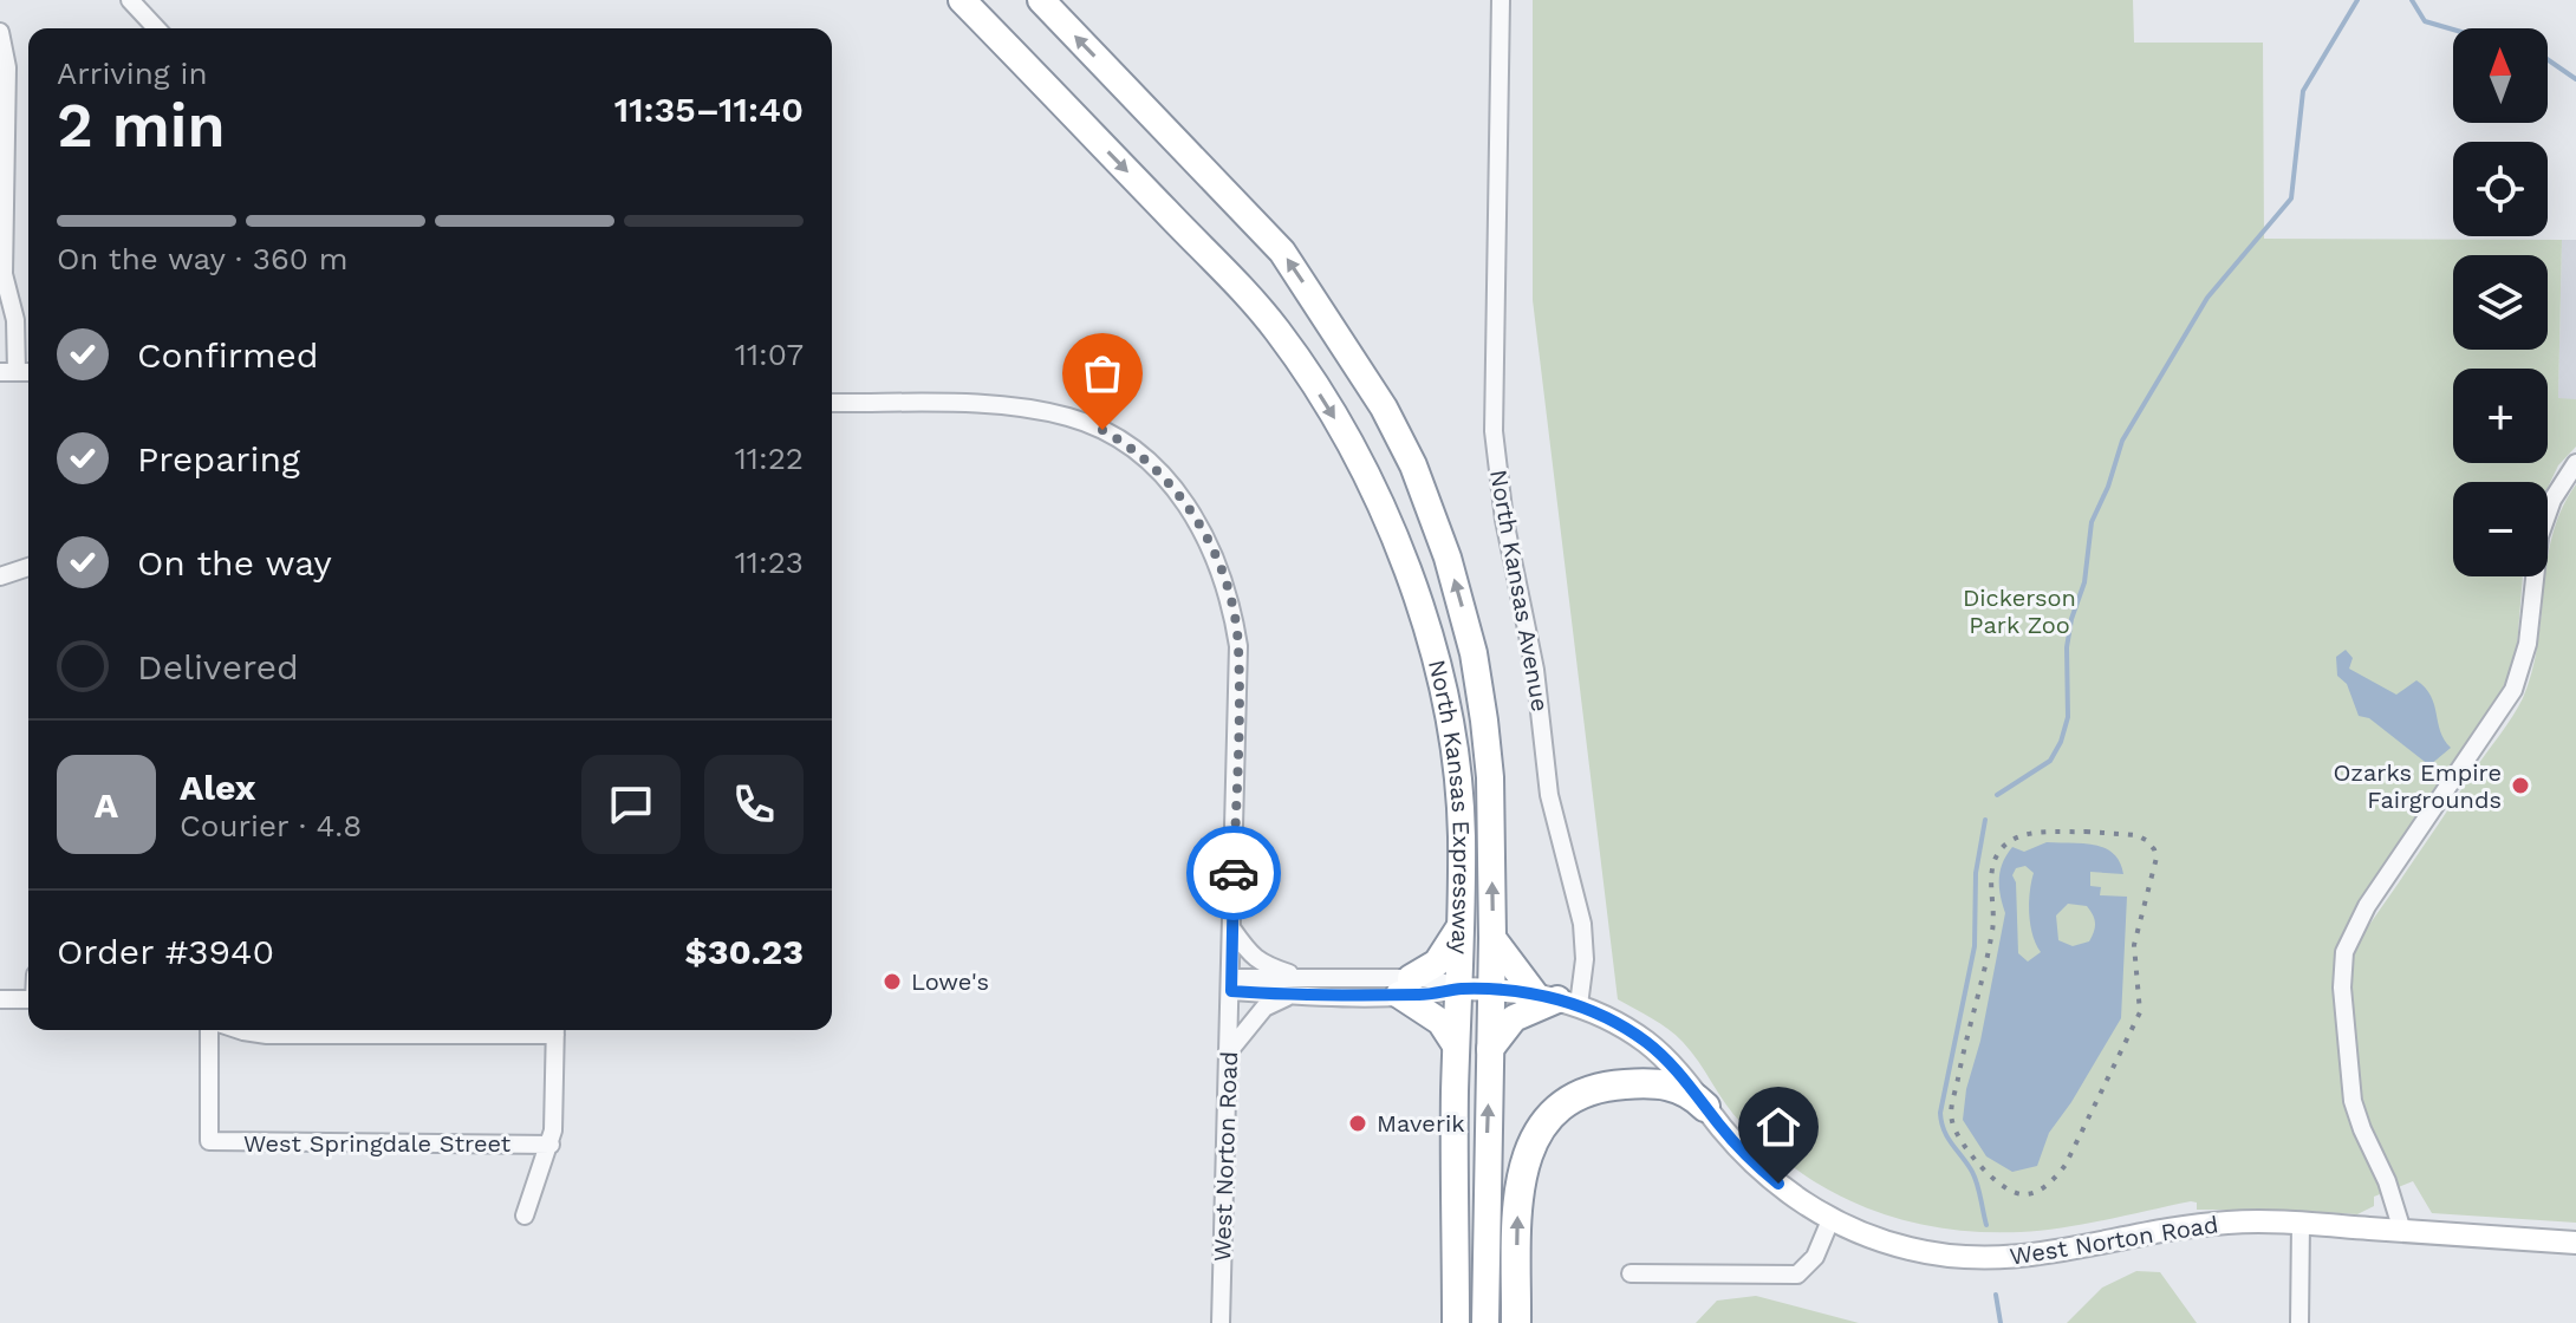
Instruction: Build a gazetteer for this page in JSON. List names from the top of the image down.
{
  "streets": {
    "highway": ["North Kansas Expressway"],
    "main road": ["West Norton Road"],
    "street": ["North Kansas Avenue", "West Springdale Street"]
  },
  "crossings": [
    ["North Kansas Avenue", "West Norton Road"],
    ["North Kansas Expressway", "West Norton Road"]
  ],
  "parks": ["Dickerson Park Zoo"],
  "places": ["Ozarks Empire Fairgrounds", "Lowe's", "Maverik"],
  "north": "top",
  "page": {
    "map_buttons": ["+", "−"],
    "heading": ["2 min", "Arriving in", "11:35–11:40"],
    "panel": [
      "Alex",
      "Courier · 4.8",
      "Order #3940",
      "$30.23"
    ],
    "bar": "On the way · 360 m",
    "list": [
      ["Confirmed", "11:07"],
      ["Preparing", "11:22"],
      ["On the way", "11:23"],
      "Delivered"
    ],
    "round": "A"
  }
}
